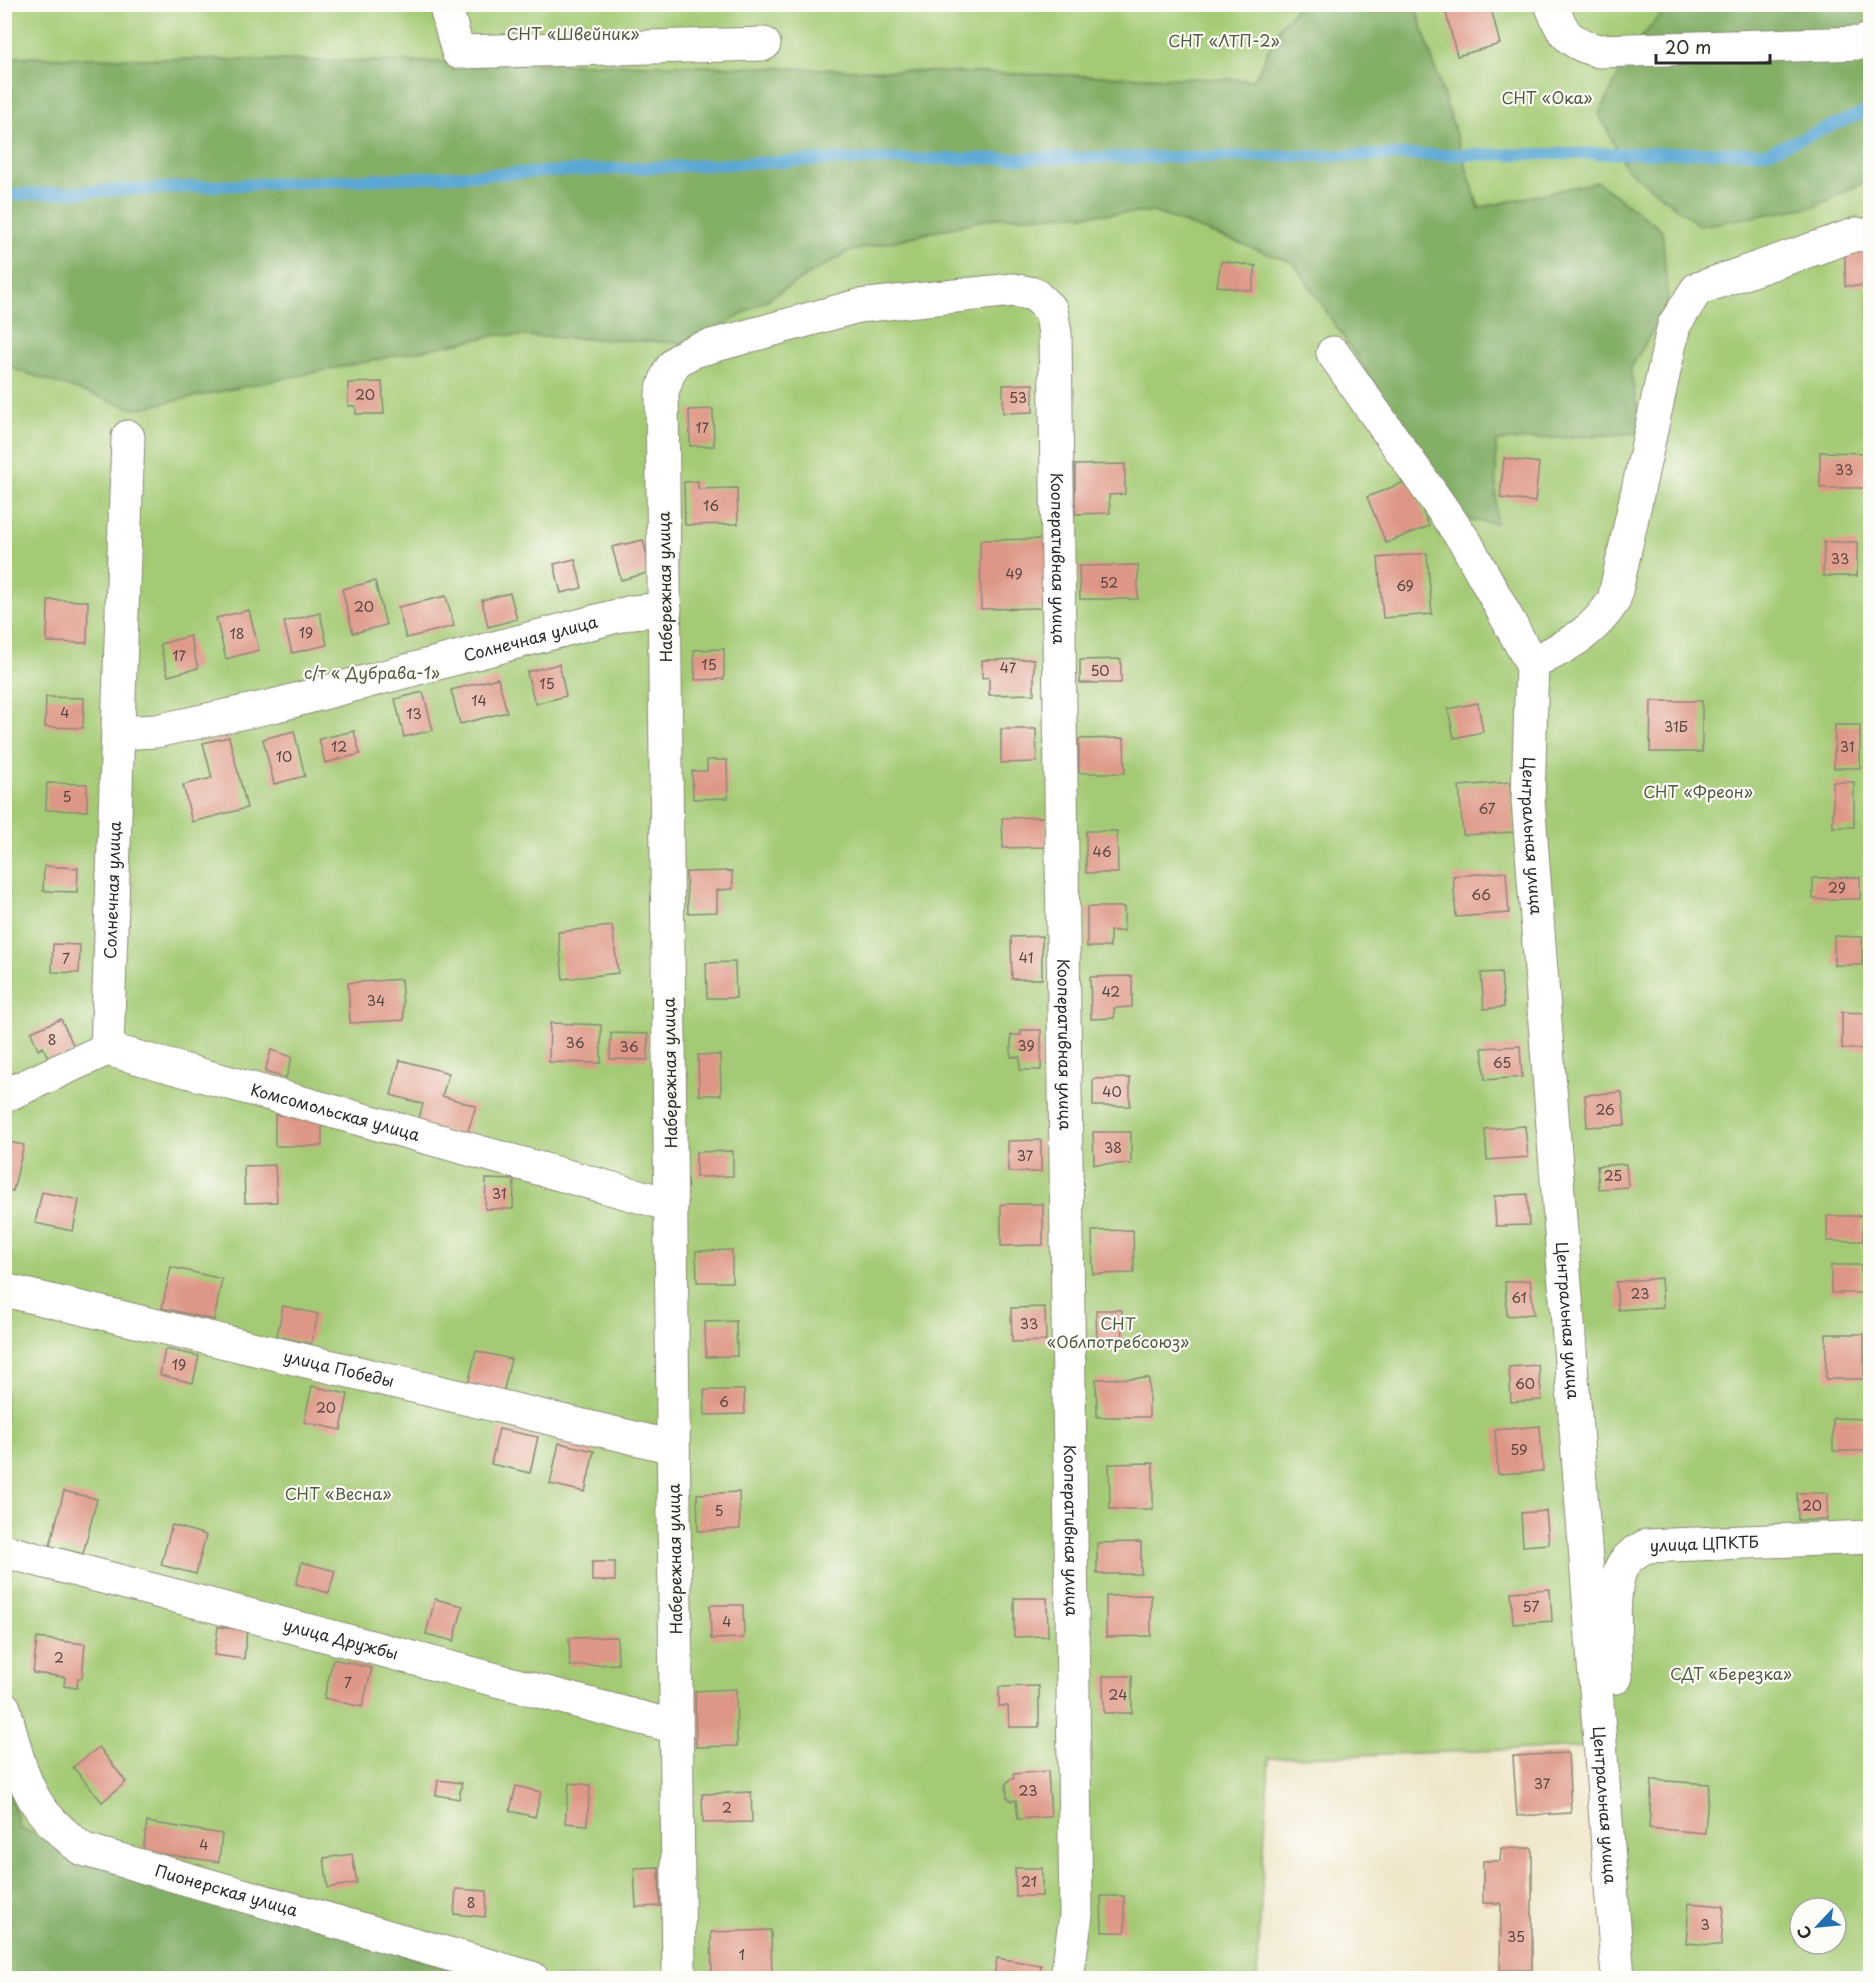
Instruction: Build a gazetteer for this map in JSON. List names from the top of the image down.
{
  "streets": {
    "street": [
      "Кооперативная улица",
      "Набережная улица",
      "Солнечная улица",
      "Центральная улица",
      "Комсомольская улица",
      "улица Победы",
      "улица ЦПКТБ",
      "улица Дружбы",
      "Пионерская улица"
    ]
  },
  "crossings": [
    ["Кооперативная улица", "Набережная улица"],
    ["Набережная улица", "Солнечная улица"],
    ["Набережная улица", "Комсомольская улица"],
    ["Набережная улица", "улица Победы"],
    ["Набережная улица", "улица Дружбы"],
    ["Солнечная улица", "Комсомольская улица"],
    ["Центральная улица", "улица ЦПКТБ"]
  ],
  "parks": [
    "СНТ «Швейник»",
    "СНТ «ЛТП-2»",
    "СНТ «Ока»",
    "с/т « Дубрава-1»",
    "СНТ «Фреон»",
    "СНТ «Облпотребсоюз»",
    "СНТ «Весна»",
    "СДТ «Березка»"
  ],
  "house_numbers": [
    "20",
    "53",
    "17",
    "33",
    "16",
    "33",
    "49",
    "52",
    "69",
    "20",
    "19",
    "18",
    "17",
    "15",
    "47",
    "50",
    "15",
    "14",
    "4",
    "13",
    "31Б",
    "12",
    "31",
    "10",
    "5",
    "67",
    "46",
    "29",
    "66",
    "41",
    "7",
    "42",
    "34",
    "8",
    "36",
    "39",
    "36",
    "65",
    "40",
    "26",
    "38",
    "37",
    "25",
    "31",
    "23",
    "61",
    "33",
    "19",
    "60",
    "6",
    "20",
    "59",
    "20",
    "5",
    "57",
    "4",
    "2",
    "7",
    "24",
    "37",
    "23",
    "2",
    "4",
    "21",
    "8",
    "3",
    "35",
    "1"
  ],
  "scale_bar": "20 m",
  "north": "bottom left"
}
